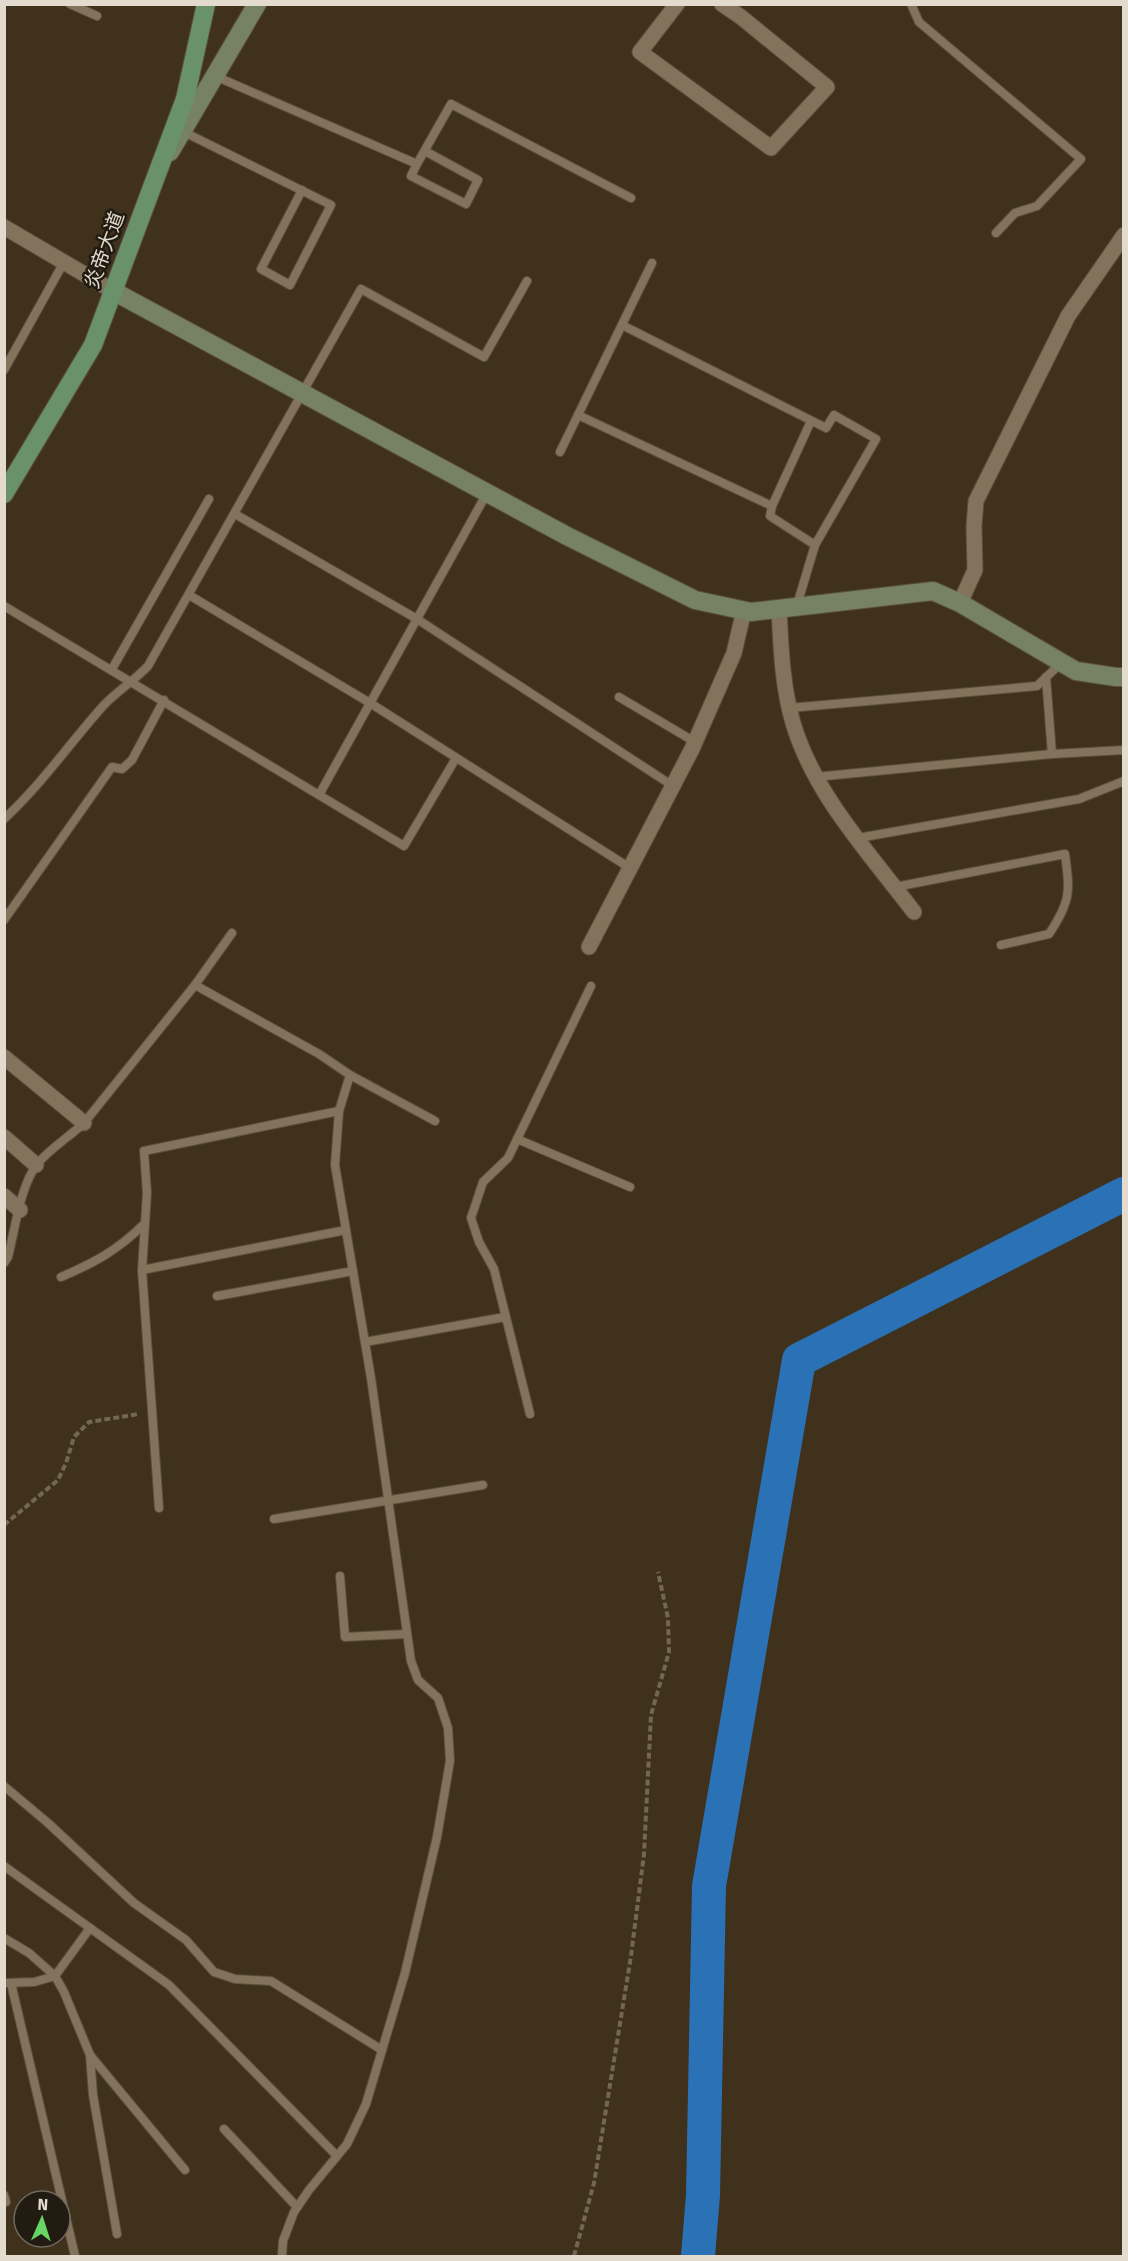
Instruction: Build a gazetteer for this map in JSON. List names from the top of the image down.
{
  "streets": {
    "main road": ["炎帝大道"]
  },
  "north": "top"
}
